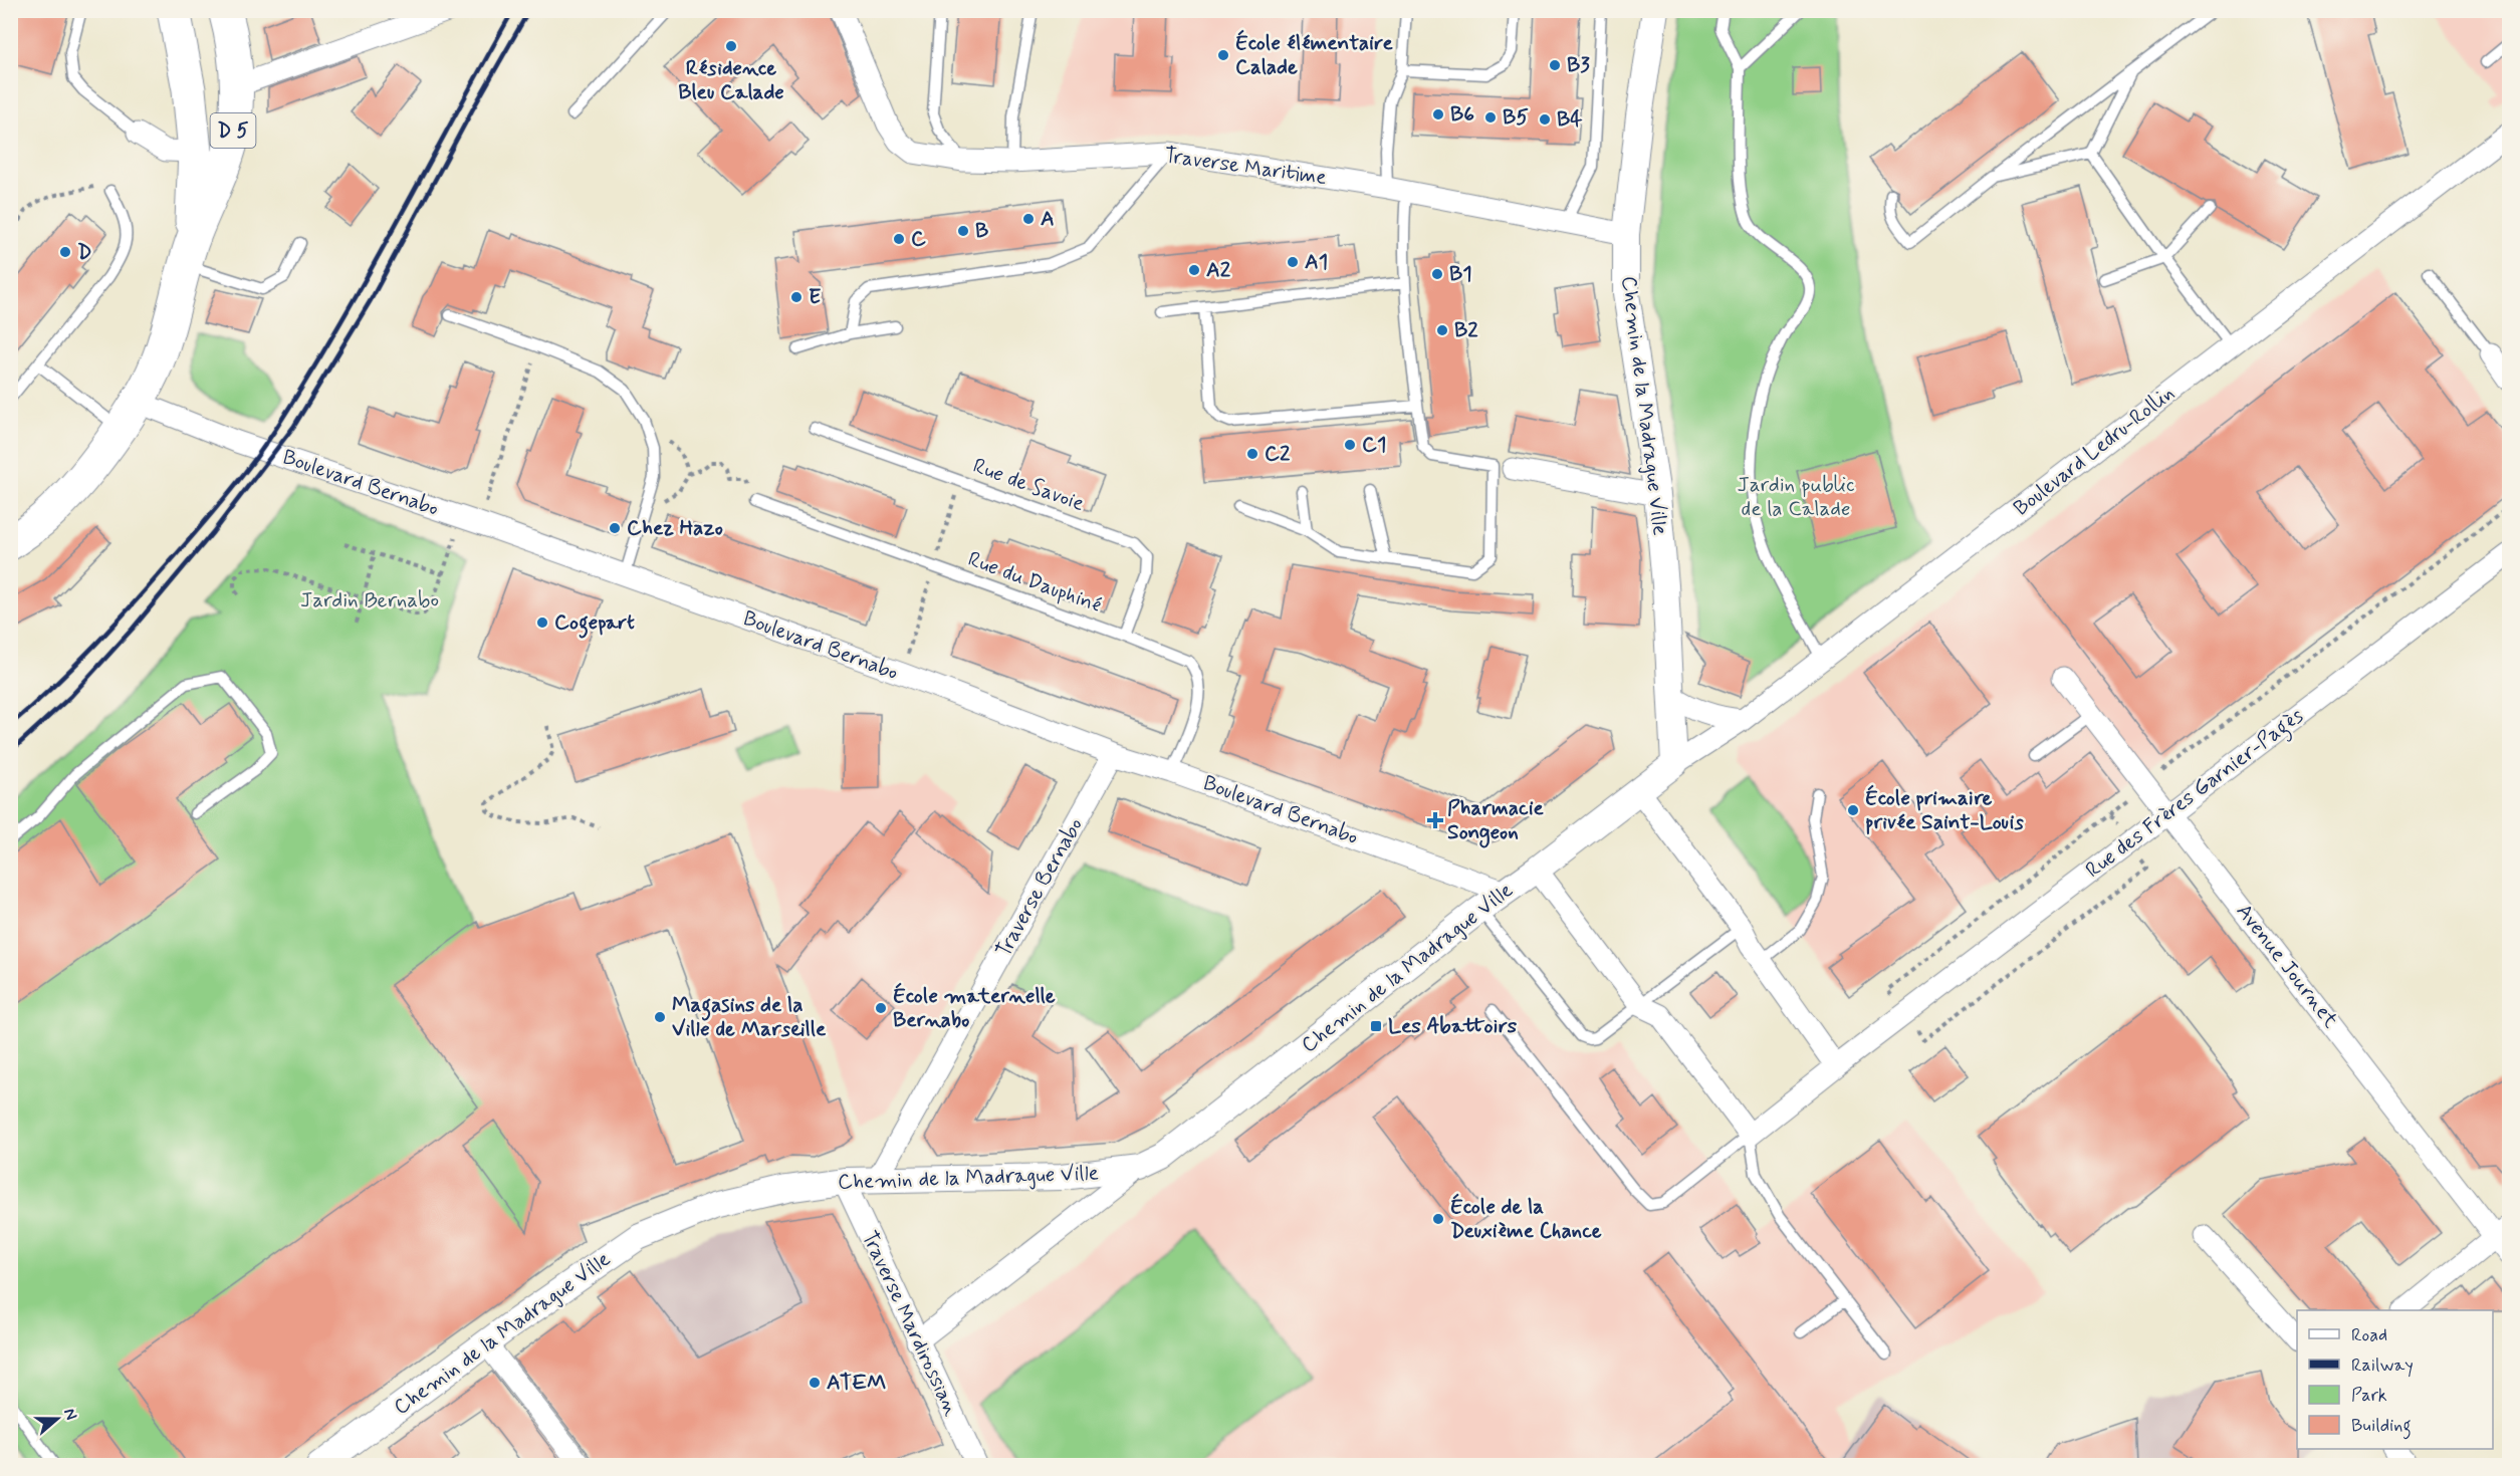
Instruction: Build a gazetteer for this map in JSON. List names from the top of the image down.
{
  "streets": {
    "main road": ["D 5"],
    "street": [
      "Traverse Maritime",
      "Chemin de la Madrague Ville",
      "Boulevard Ledru-Rollin",
      "Boulevard Bernabo",
      "Rue des Frères Garnier-Pagès",
      "Traverse Bernabo",
      "Avenue Journet",
      "Traverse Mardirossian"
    ],
    "lane": ["Rue de Savoie", "Rue du Dauphiné"]
  },
  "crossings": [
    ["D 5", "Boulevard Bernabo"],
    ["Traverse Maritime", "Chemin de la Madrague Ville"],
    ["Chemin de la Madrague Ville", "Boulevard Ledru-Rollin"],
    ["Chemin de la Madrague Ville", "Boulevard Bernabo"],
    ["Chemin de la Madrague Ville", "Traverse Bernabo"],
    ["Chemin de la Madrague Ville", "Traverse Mardirossian"],
    ["Boulevard Bernabo", "Rue du Dauphiné"],
    ["Boulevard Bernabo", "Traverse Bernabo"],
    ["Rue de Savoie", "Rue du Dauphiné"],
    ["Rue des Frères Garnier-Pagès", "Avenue Journet"]
  ],
  "parks": ["Jardin public de la Calade", "Jardin Bernabo"],
  "places": {
    "other": [
      "Résidence Bleu Calade",
      "École élémentaire Calade",
      "B3",
      "B6",
      "B5",
      "B4",
      "A",
      "B",
      "C",
      "D",
      "A1",
      "A2",
      "B1",
      "E",
      "B2",
      "C1",
      "C2",
      "Chez Hazo",
      "Cogepart",
      "École primaire privée Saint-Louis",
      "École maternelle Bernabo",
      "Magasins de la Ville de Marseille",
      "École de la Deuxième Chance",
      "ATEM"
    ],
    "health": ["Pharmacie Songeon"],
    "transit": ["Les Abattoirs"]
  },
  "legend": [
    "Road",
    "Railway",
    "Park",
    "Building"
  ],
  "north": "right"
}
